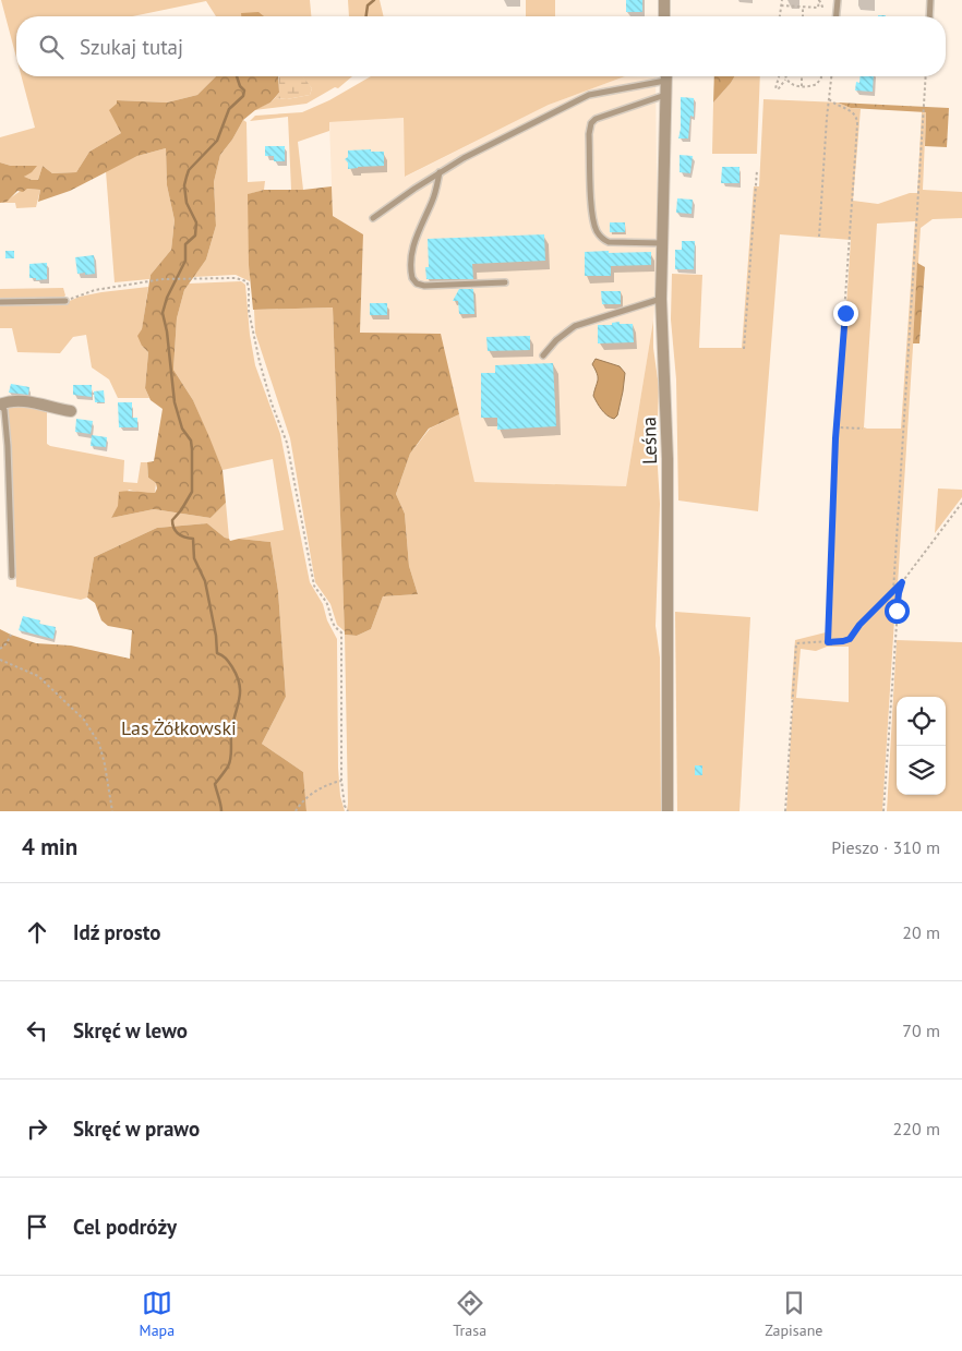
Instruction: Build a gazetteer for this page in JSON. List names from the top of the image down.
{
  "streets": {
    "street": ["Leśna"]
  },
  "parks": ["Las Żółkowski"],
  "page": {
    "search": "Szukaj tutaj",
    "heading": ["4 min", "Pieszo · 310 m"],
    "list": [
      ["Idź prosto", "20 m"],
      ["Skręć w lewo", "70 m"],
      ["Skręć w prawo", "220 m"],
      "Cel podróży"
    ],
    "nav": ["Mapa", "Trasa", "Zapisane"]
  }
}
